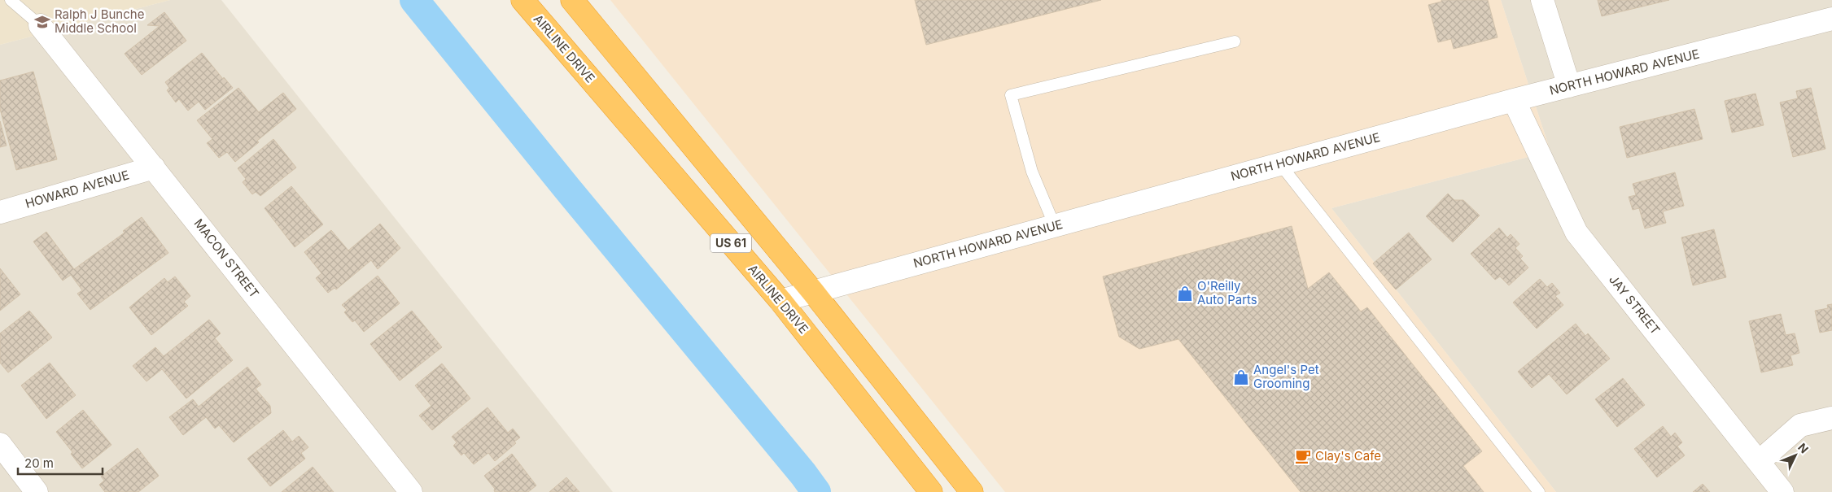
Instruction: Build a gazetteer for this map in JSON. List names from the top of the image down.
{
  "streets": {
    "highway": ["AIRLINE DRIVE", "US 61"],
    "street": [
      "NORTH HOWARD AVENUE",
      "HOWARD AVENUE",
      "MACON STREET",
      "JAY STREET"
    ]
  },
  "crossings": [
    ["AIRLINE DRIVE", "NORTH HOWARD AVENUE"],
    ["NORTH HOWARD AVENUE", "US 61"],
    ["NORTH HOWARD AVENUE", "JAY STREET"],
    ["HOWARD AVENUE", "MACON STREET"]
  ],
  "places": {
    "school or university": ["Ralph J Bunche Middle School"],
    "shop": ["O'Reilly Auto Parts", "Angel's Pet Grooming"],
    "cafe": ["Clay's Cafe"]
  },
  "scale_bar": "20 m",
  "north": "top right"
}
